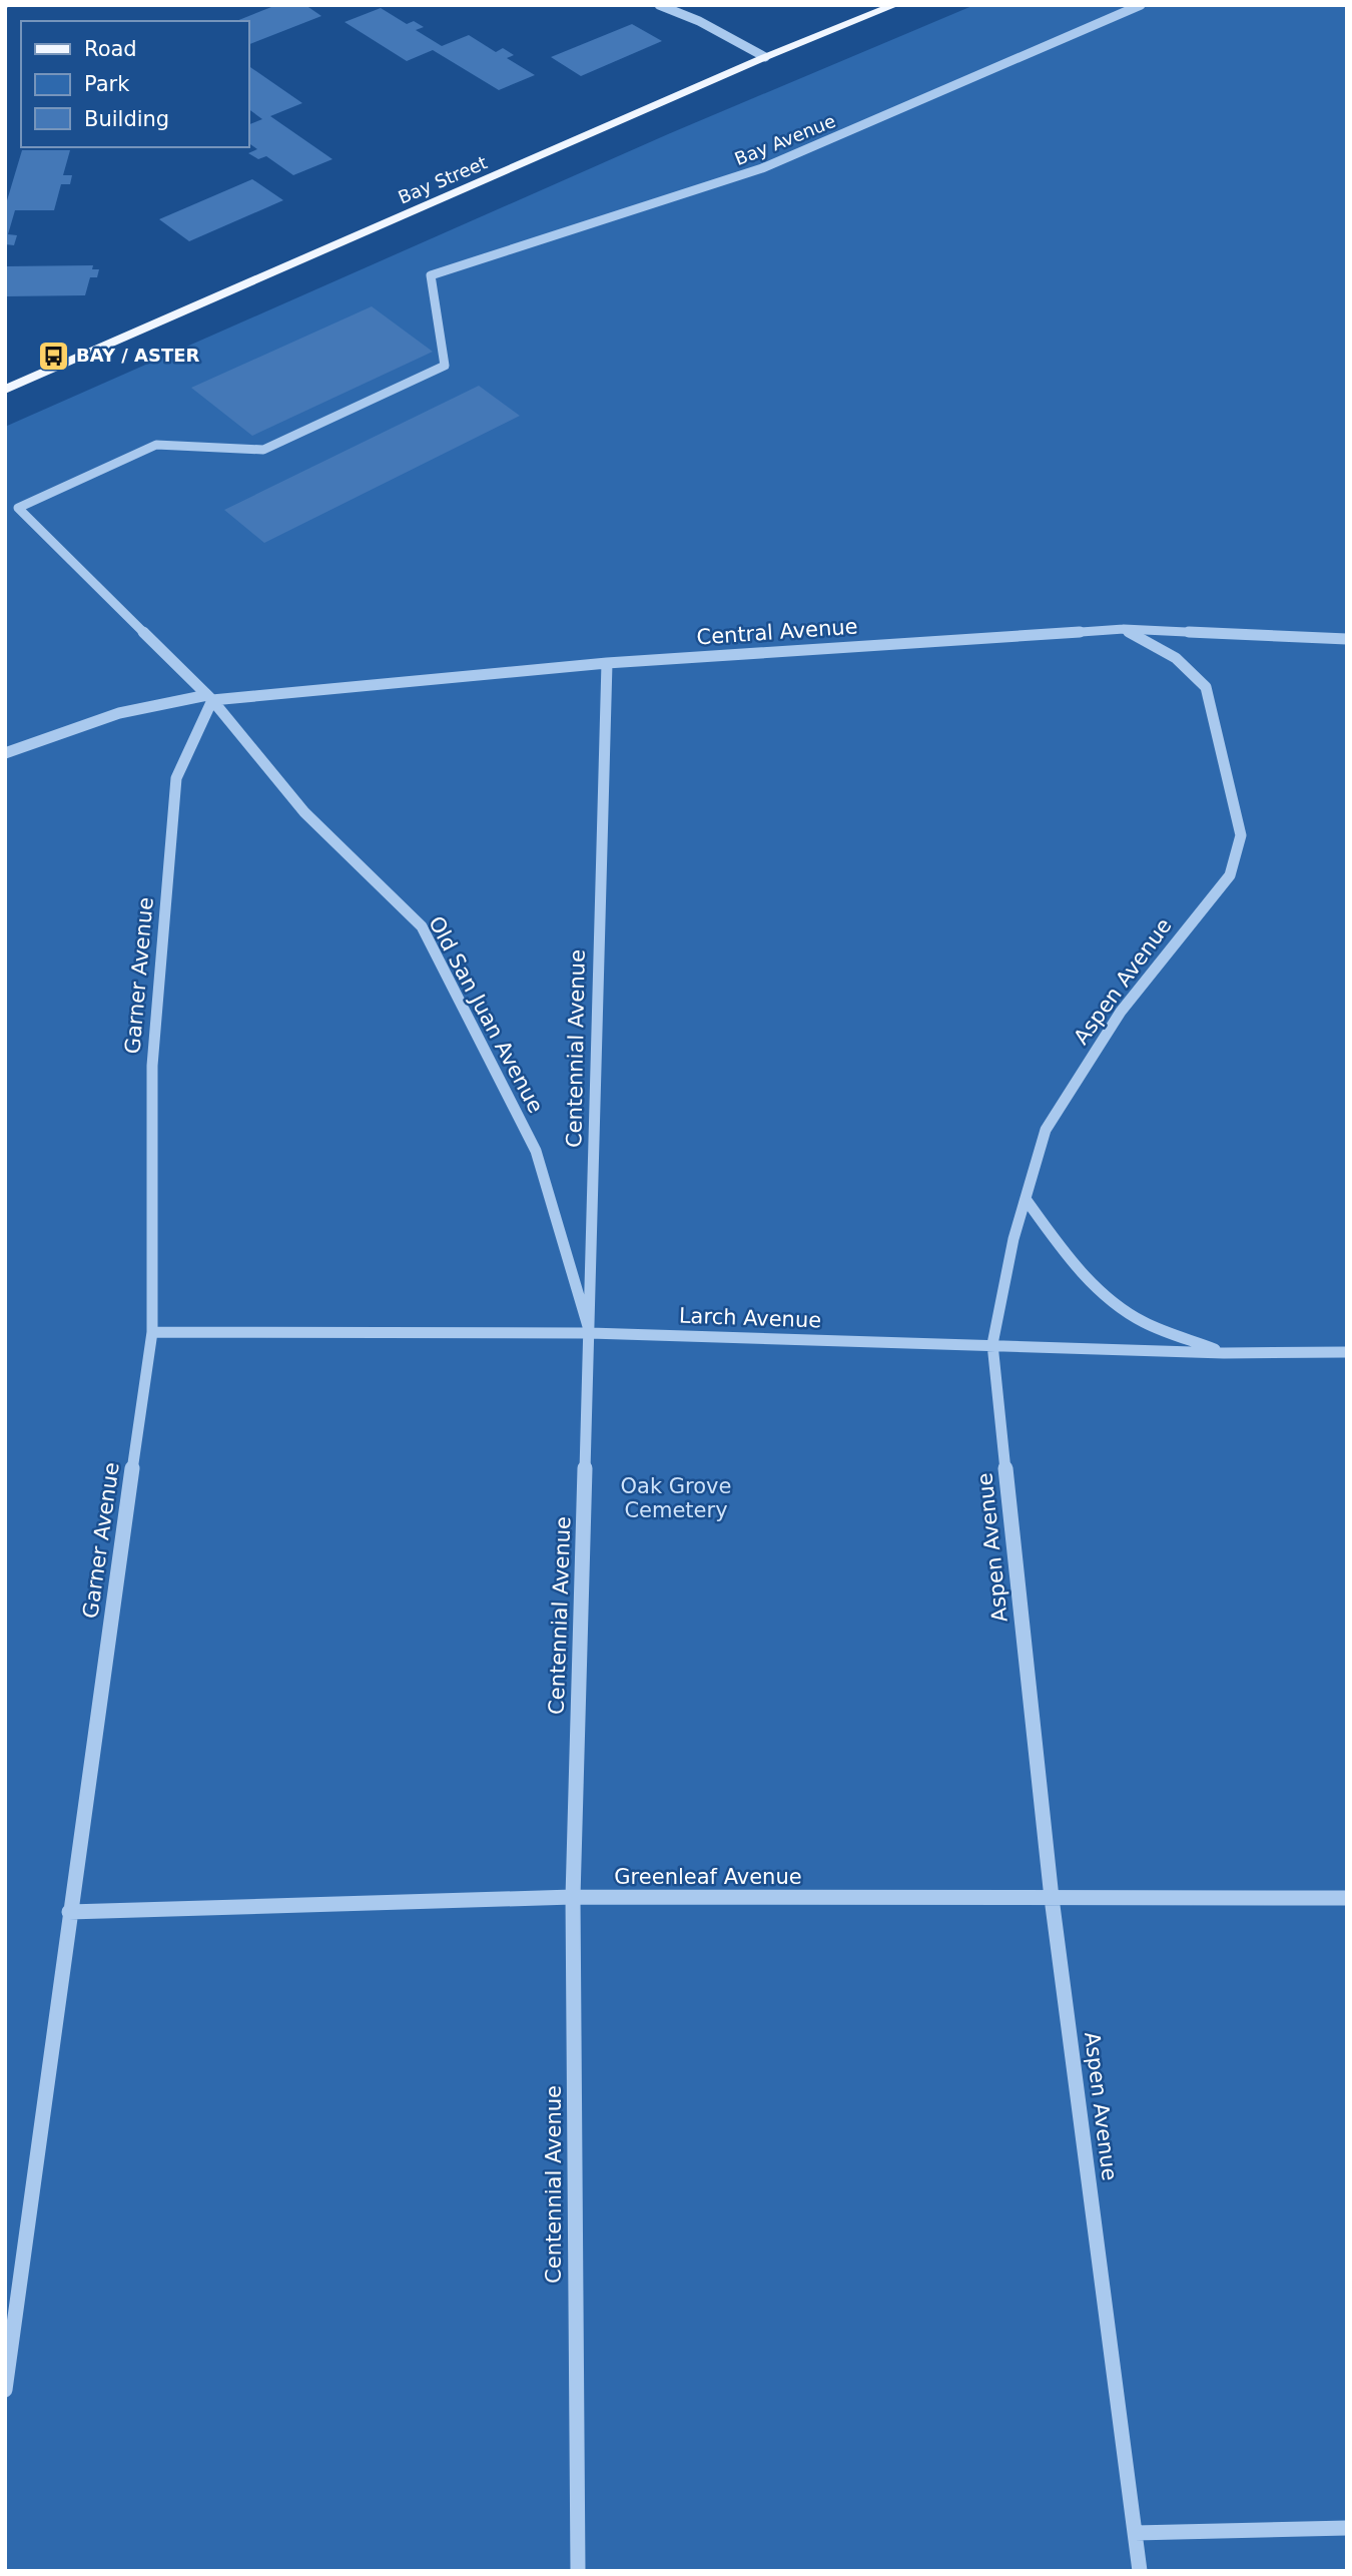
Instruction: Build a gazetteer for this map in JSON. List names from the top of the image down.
{
  "streets": {
    "main road": ["Bay Street"],
    "street": [
      "Bay Avenue",
      "Central Avenue",
      "Garner Avenue",
      "Aspen Avenue",
      "Old San Juan Avenue",
      "Centennial Avenue",
      "Larch Avenue"
    ],
    "lane": ["Greenleaf Avenue"]
  },
  "crossings": [
    ["Bay Avenue", "Old San Juan Avenue"],
    ["Central Avenue", "Garner Avenue"],
    ["Central Avenue", "Aspen Avenue"],
    ["Central Avenue", "Old San Juan Avenue"],
    ["Central Avenue", "Centennial Avenue"],
    ["Garner Avenue", "Old San Juan Avenue"],
    ["Garner Avenue", "Larch Avenue"],
    ["Garner Avenue", "Greenleaf Avenue"],
    ["Aspen Avenue", "Larch Avenue"],
    ["Aspen Avenue", "Greenleaf Avenue"],
    ["Old San Juan Avenue", "Centennial Avenue"],
    ["Old San Juan Avenue", "Larch Avenue"],
    ["Centennial Avenue", "Larch Avenue"],
    ["Centennial Avenue", "Greenleaf Avenue"]
  ],
  "parks": ["Oak Grove Cemetery"],
  "places": {
    "bus stop": ["BAY / ASTER"]
  },
  "legend": ["Road", "Park", "Building"]
}
